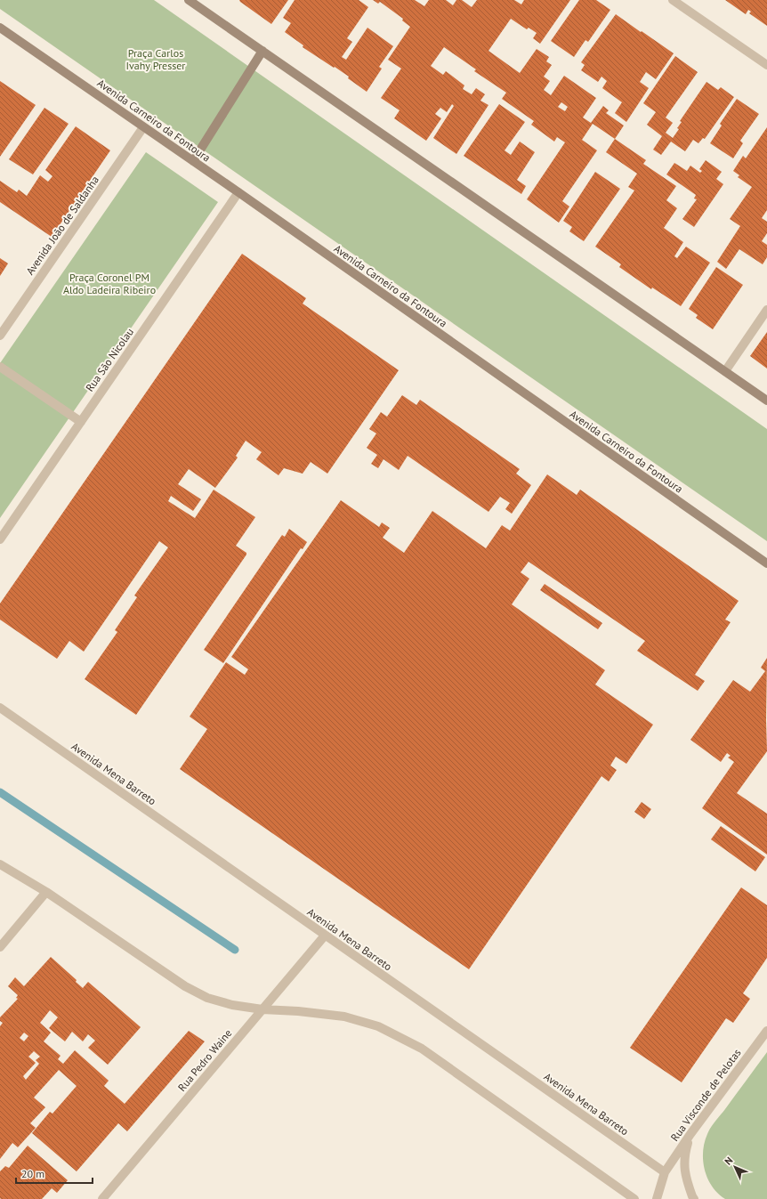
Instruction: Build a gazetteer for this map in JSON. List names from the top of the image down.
{
  "streets": {
    "main road": ["Avenida Carneiro da Fontoura"],
    "street": [
      "Avenida João de Saldanha",
      "Rua São Nicolau",
      "Avenida Mena Barreto",
      "Rua Pedro Waine",
      "Rua Visconde de Pelotas"
    ]
  },
  "crossings": [
    ["Avenida Carneiro da Fontoura", "Avenida João de Saldanha"],
    ["Avenida Carneiro da Fontoura", "Rua São Nicolau"],
    ["Avenida Mena Barreto", "Rua Pedro Waine"],
    ["Avenida Mena Barreto", "Rua Visconde de Pelotas"]
  ],
  "parks": ["Praça Carlos Ivahy Presser", "Praça Coronel PM Aldo Ladeira Ribeiro"],
  "scale_bar": "20 m",
  "north": "top left"
}
